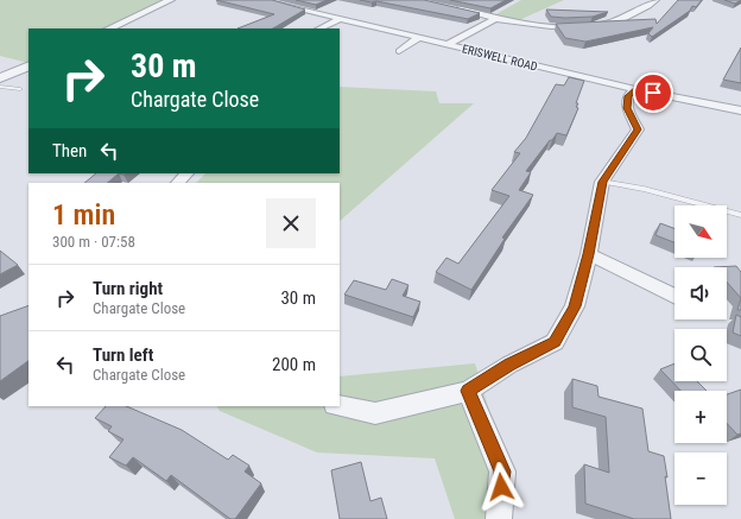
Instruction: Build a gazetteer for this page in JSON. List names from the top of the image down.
{
  "streets": {
    "street": ["ERISWELL ROAD"]
  },
  "north": "bottom right",
  "page": {
    "turn": ["30 m", "Chargate Close"],
    "then": "Then",
    "heading": ["1 min", "300 m · 07:58"],
    "map_buttons": ["+", "−"],
    "list": [
      {
        "name": "Turn right",
        "note": "Chargate Close",
        "value": "30 m"
      },
      {
        "name": "Turn left",
        "note": "Chargate Close",
        "value": "200 m"
      }
    ]
  }
}
